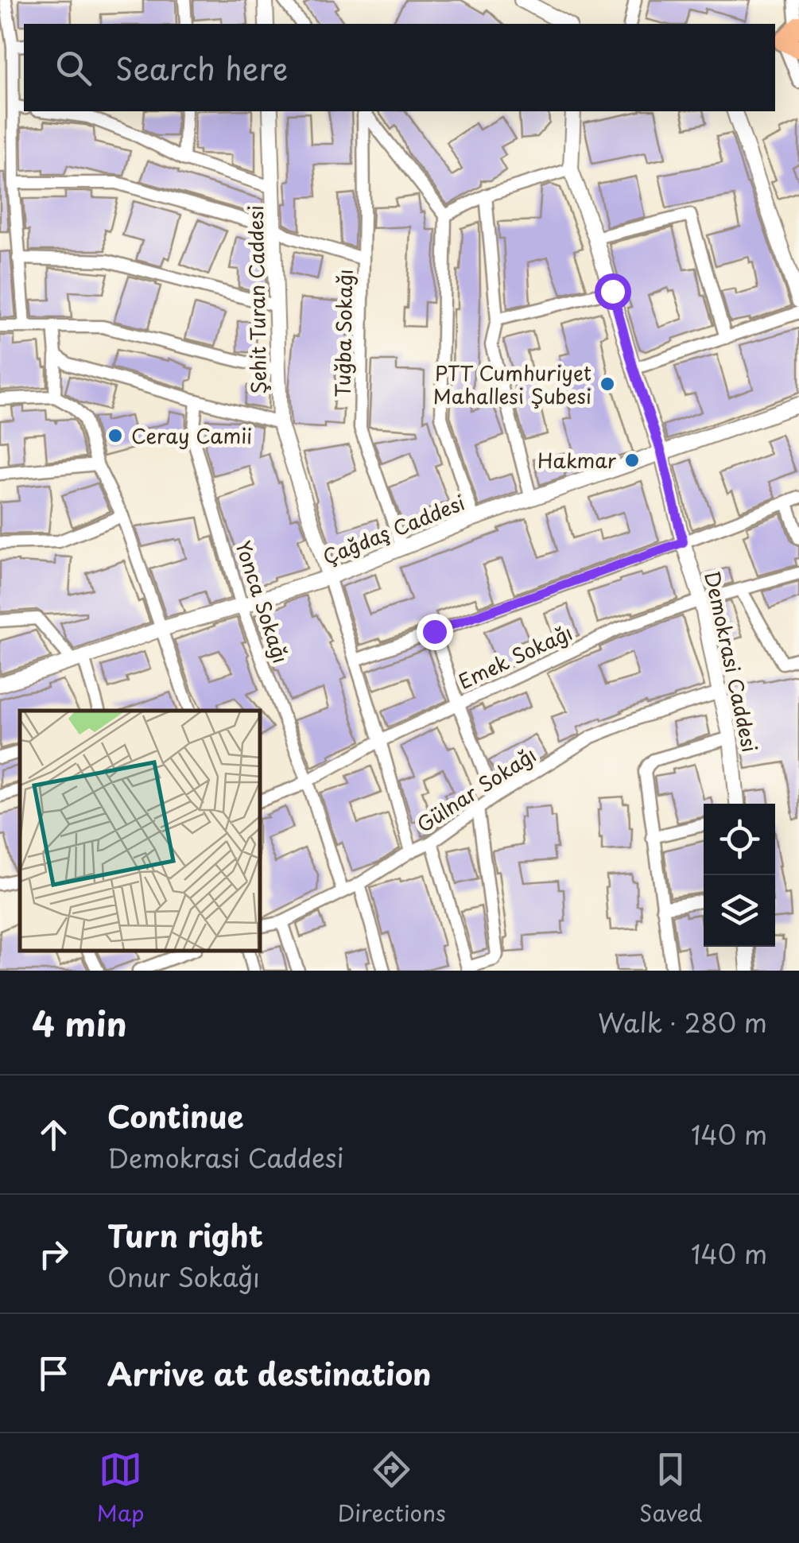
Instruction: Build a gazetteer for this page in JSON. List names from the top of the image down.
{
  "streets": {
    "street": [
      "Şehit Turan Caddesi",
      "Tuğba Sokağı",
      "Çağdaş Caddesi",
      "Yonca Sokağı",
      "Emek Sokağı",
      "Demokrasi Caddesi",
      "Gülnar Sokağı"
    ]
  },
  "crossings": [
    ["Şehit Turan Caddesi", "Çağdaş Caddesi"],
    ["Şehit Turan Caddesi", "Emek Sokağı"],
    ["Şehit Turan Caddesi", "Gülnar Sokağı"],
    ["Tuğba Sokağı", "Çağdaş Caddesi"],
    ["Çağdaş Caddesi", "Yonca Sokağı"],
    ["Çağdaş Caddesi", "Demokrasi Caddesi"],
    ["Yonca Sokağı", "Emek Sokağı"],
    ["Yonca Sokağı", "Gülnar Sokağı"],
    ["Emek Sokağı", "Demokrasi Caddesi"],
    ["Demokrasi Caddesi", "Gülnar Sokağı"]
  ],
  "places": ["PTT Cumhuriyet Mahallesi Şubesi", "Ceray Camii", "Hakmar"],
  "page": {
    "search": "Search here",
    "heading": ["4 min", "Walk · 280 m"],
    "list": [
      ["Continue", "Demokrasi Caddesi", "140 m"],
      ["Turn right", "Onur Sokağı", "140 m"],
      "Arrive at destination"
    ],
    "nav": ["Map", "Directions", "Saved"]
  }
}
